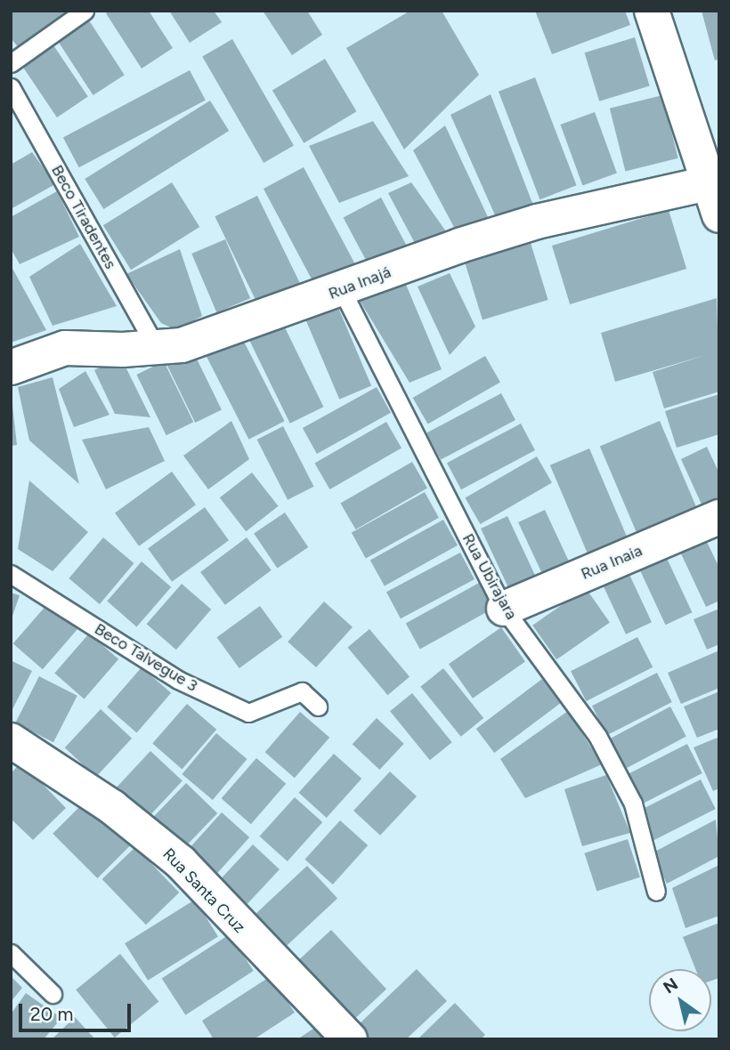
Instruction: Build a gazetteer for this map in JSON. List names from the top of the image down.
{
  "streets": {
    "street": ["Rua Inajá", "Rua Inaia", "Rua Santa Cruz"],
    "lane": ["Beco Tiradentes", "Rua Ubirajara", "Beco Talvegue 3"]
  },
  "crossings": [
    ["Beco Tiradentes", "Rua Inajá"],
    ["Rua Inajá", "Rua Ubirajara"],
    ["Rua Inaia", "Rua Ubirajara"]
  ],
  "scale_bar": "20 m",
  "north": "top left"
}
